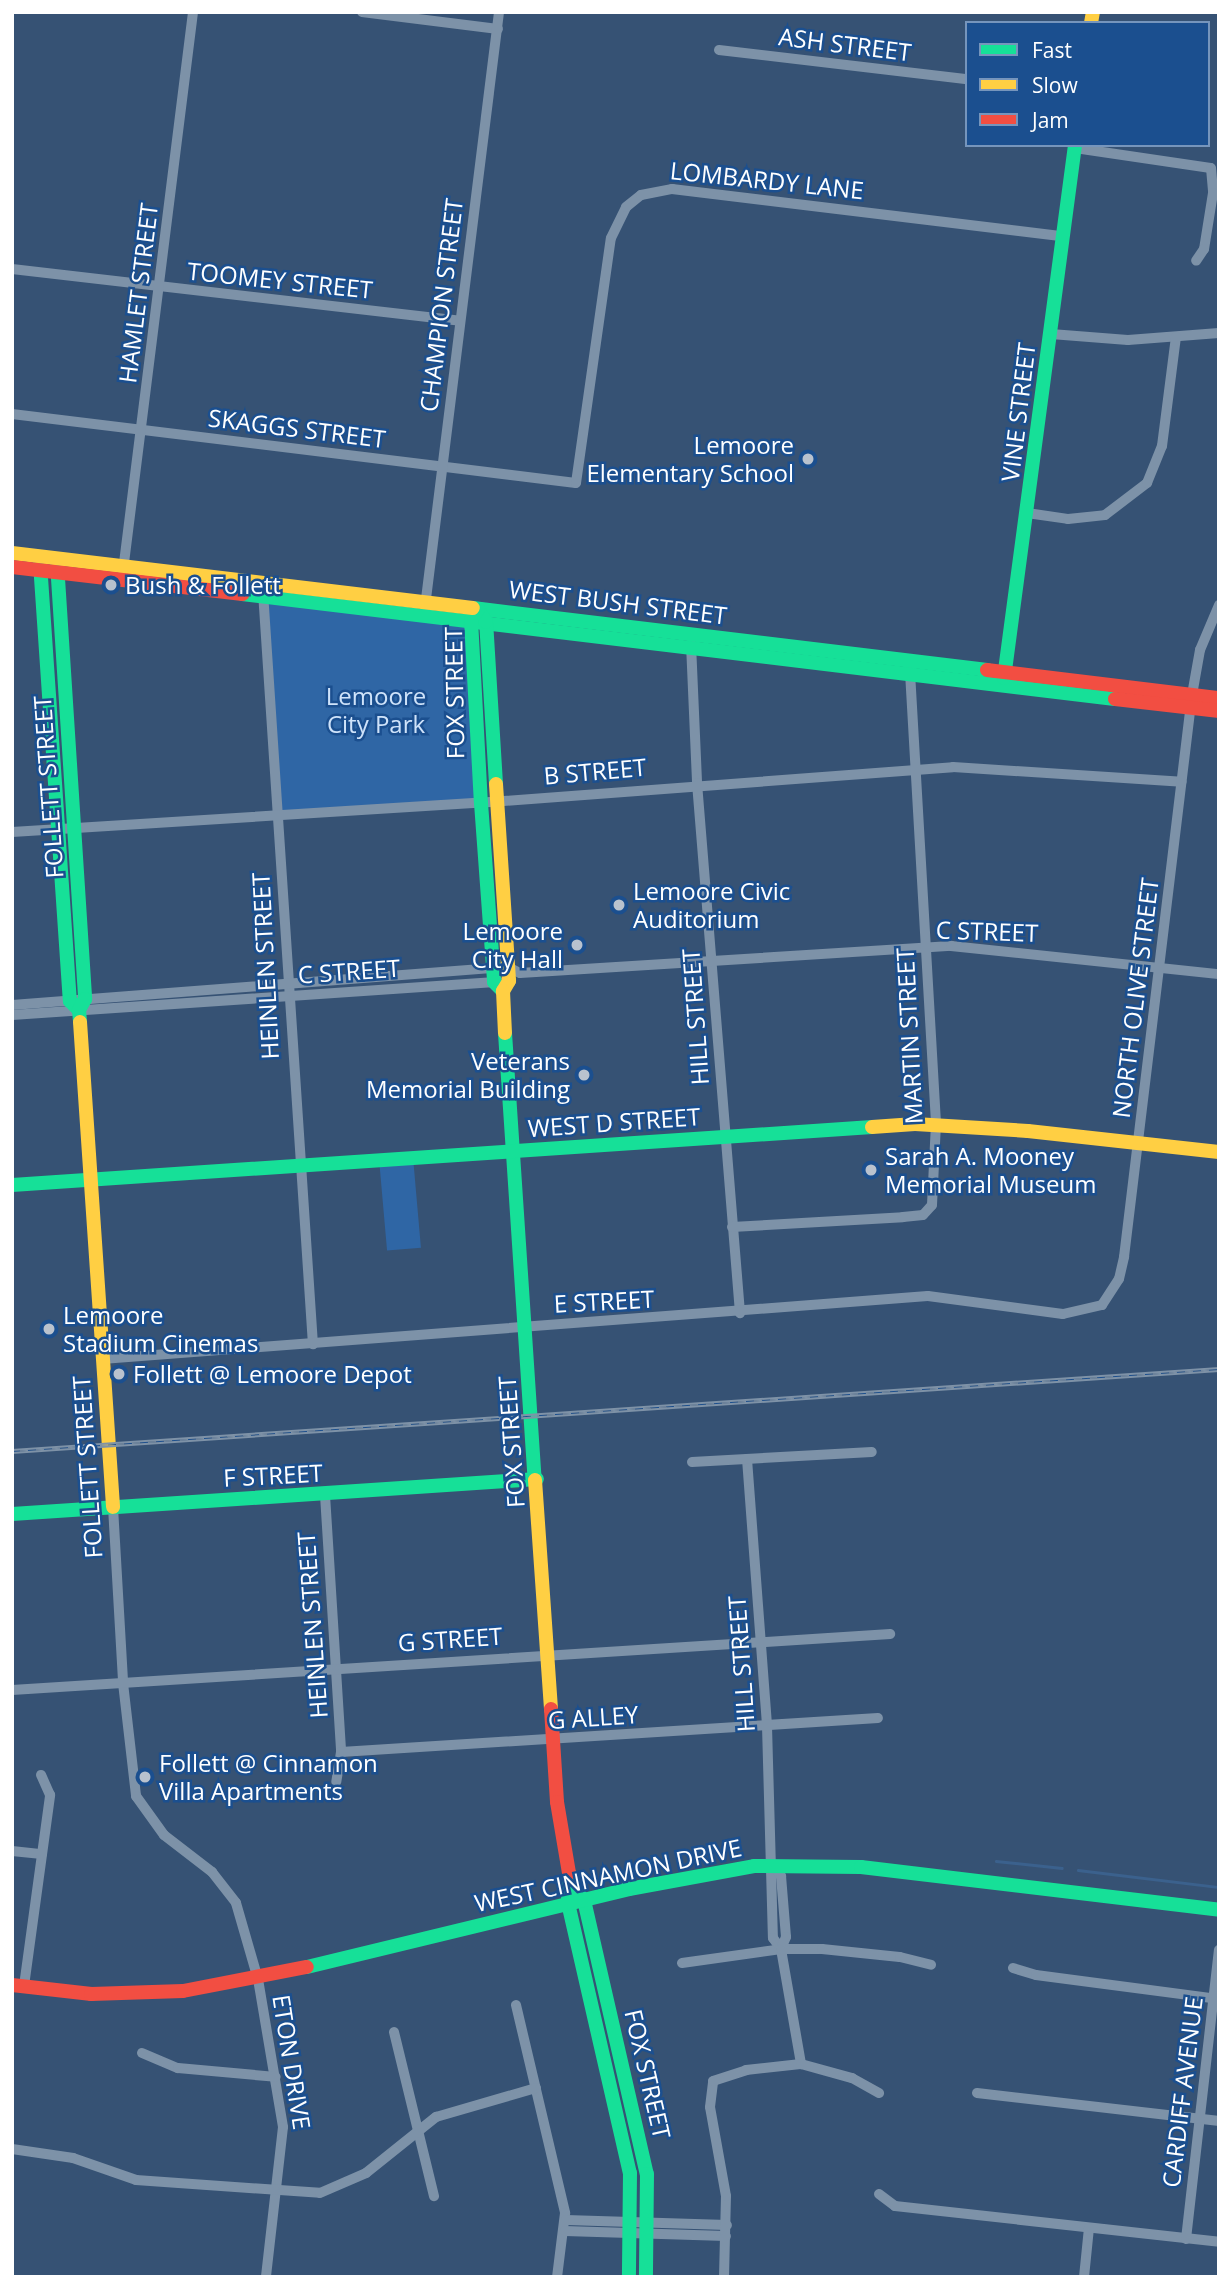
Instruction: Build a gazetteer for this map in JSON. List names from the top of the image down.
{
  "streets": {
    "street": [
      "ASH STREET",
      "LOMBARDY LANE",
      "TOOMEY STREET",
      "HAMLET STREET",
      "CHAMPION STREET",
      "VINE STREET",
      "SKAGGS STREET",
      "WEST BUSH STREET",
      "FOX STREET",
      "B STREET",
      "FOLLETT STREET",
      "C STREET",
      "HEINLEN STREET",
      "NORTH OLIVE STREET",
      "HILL STREET",
      "MARTIN STREET",
      "WEST D STREET",
      "E STREET",
      "F STREET",
      "G STREET",
      "G ALLEY",
      "WEST CINNAMON DRIVE",
      "ETON DRIVE",
      "CARDIFF AVENUE"
    ]
  },
  "crossings": [
    ["LOMBARDY LANE", "VINE STREET"],
    ["LOMBARDY LANE", "SKAGGS STREET"],
    ["TOOMEY STREET", "HAMLET STREET"],
    ["TOOMEY STREET", "CHAMPION STREET"],
    ["HAMLET STREET", "SKAGGS STREET"],
    ["HAMLET STREET", "WEST BUSH STREET"],
    ["CHAMPION STREET", "SKAGGS STREET"],
    ["CHAMPION STREET", "WEST BUSH STREET"],
    ["VINE STREET", "WEST BUSH STREET"],
    ["WEST BUSH STREET", "FOX STREET"],
    ["WEST BUSH STREET", "FOLLETT STREET"],
    ["WEST BUSH STREET", "HEINLEN STREET"],
    ["WEST BUSH STREET", "NORTH OLIVE STREET"],
    ["WEST BUSH STREET", "HILL STREET"],
    ["WEST BUSH STREET", "MARTIN STREET"],
    ["FOX STREET", "B STREET"],
    ["FOX STREET", "C STREET"],
    ["FOX STREET", "WEST D STREET"],
    ["FOX STREET", "E STREET"],
    ["FOX STREET", "F STREET"],
    ["FOX STREET", "G STREET"],
    ["FOX STREET", "G ALLEY"],
    ["FOX STREET", "WEST CINNAMON DRIVE"],
    ["B STREET", "FOLLETT STREET"],
    ["B STREET", "HEINLEN STREET"],
    ["B STREET", "NORTH OLIVE STREET"],
    ["B STREET", "HILL STREET"],
    ["B STREET", "MARTIN STREET"],
    ["FOLLETT STREET", "C STREET"],
    ["FOLLETT STREET", "WEST D STREET"],
    ["FOLLETT STREET", "E STREET"],
    ["FOLLETT STREET", "F STREET"],
    ["FOLLETT STREET", "G STREET"],
    ["FOLLETT STREET", "ETON DRIVE"],
    ["C STREET", "HEINLEN STREET"],
    ["C STREET", "NORTH OLIVE STREET"],
    ["C STREET", "HILL STREET"],
    ["C STREET", "MARTIN STREET"],
    ["HEINLEN STREET", "WEST D STREET"],
    ["HEINLEN STREET", "E STREET"],
    ["HEINLEN STREET", "F STREET"],
    ["HEINLEN STREET", "G STREET"],
    ["HEINLEN STREET", "G ALLEY"],
    ["NORTH OLIVE STREET", "WEST D STREET"],
    ["NORTH OLIVE STREET", "E STREET"],
    ["HILL STREET", "MARTIN STREET"],
    ["HILL STREET", "WEST D STREET"],
    ["HILL STREET", "E STREET"],
    ["HILL STREET", "G STREET"],
    ["HILL STREET", "G ALLEY"],
    ["HILL STREET", "WEST CINNAMON DRIVE"],
    ["MARTIN STREET", "WEST D STREET"],
    ["WEST CINNAMON DRIVE", "ETON DRIVE"]
  ],
  "parks": ["Lemoore City Park"],
  "places": [
    "Lemoore Elementary School",
    "Bush & Follett",
    "Lemoore Civic Auditorium",
    "Lemoore City Hall",
    "Veterans Memorial Building",
    "Sarah A. Mooney Memorial Museum",
    "Lemoore Stadium Cinemas",
    "Follett @ Lemoore Depot",
    "Follett @ Cinnamon Villa Apartments"
  ],
  "legend": ["Fast", "Slow", "Jam"]
}
